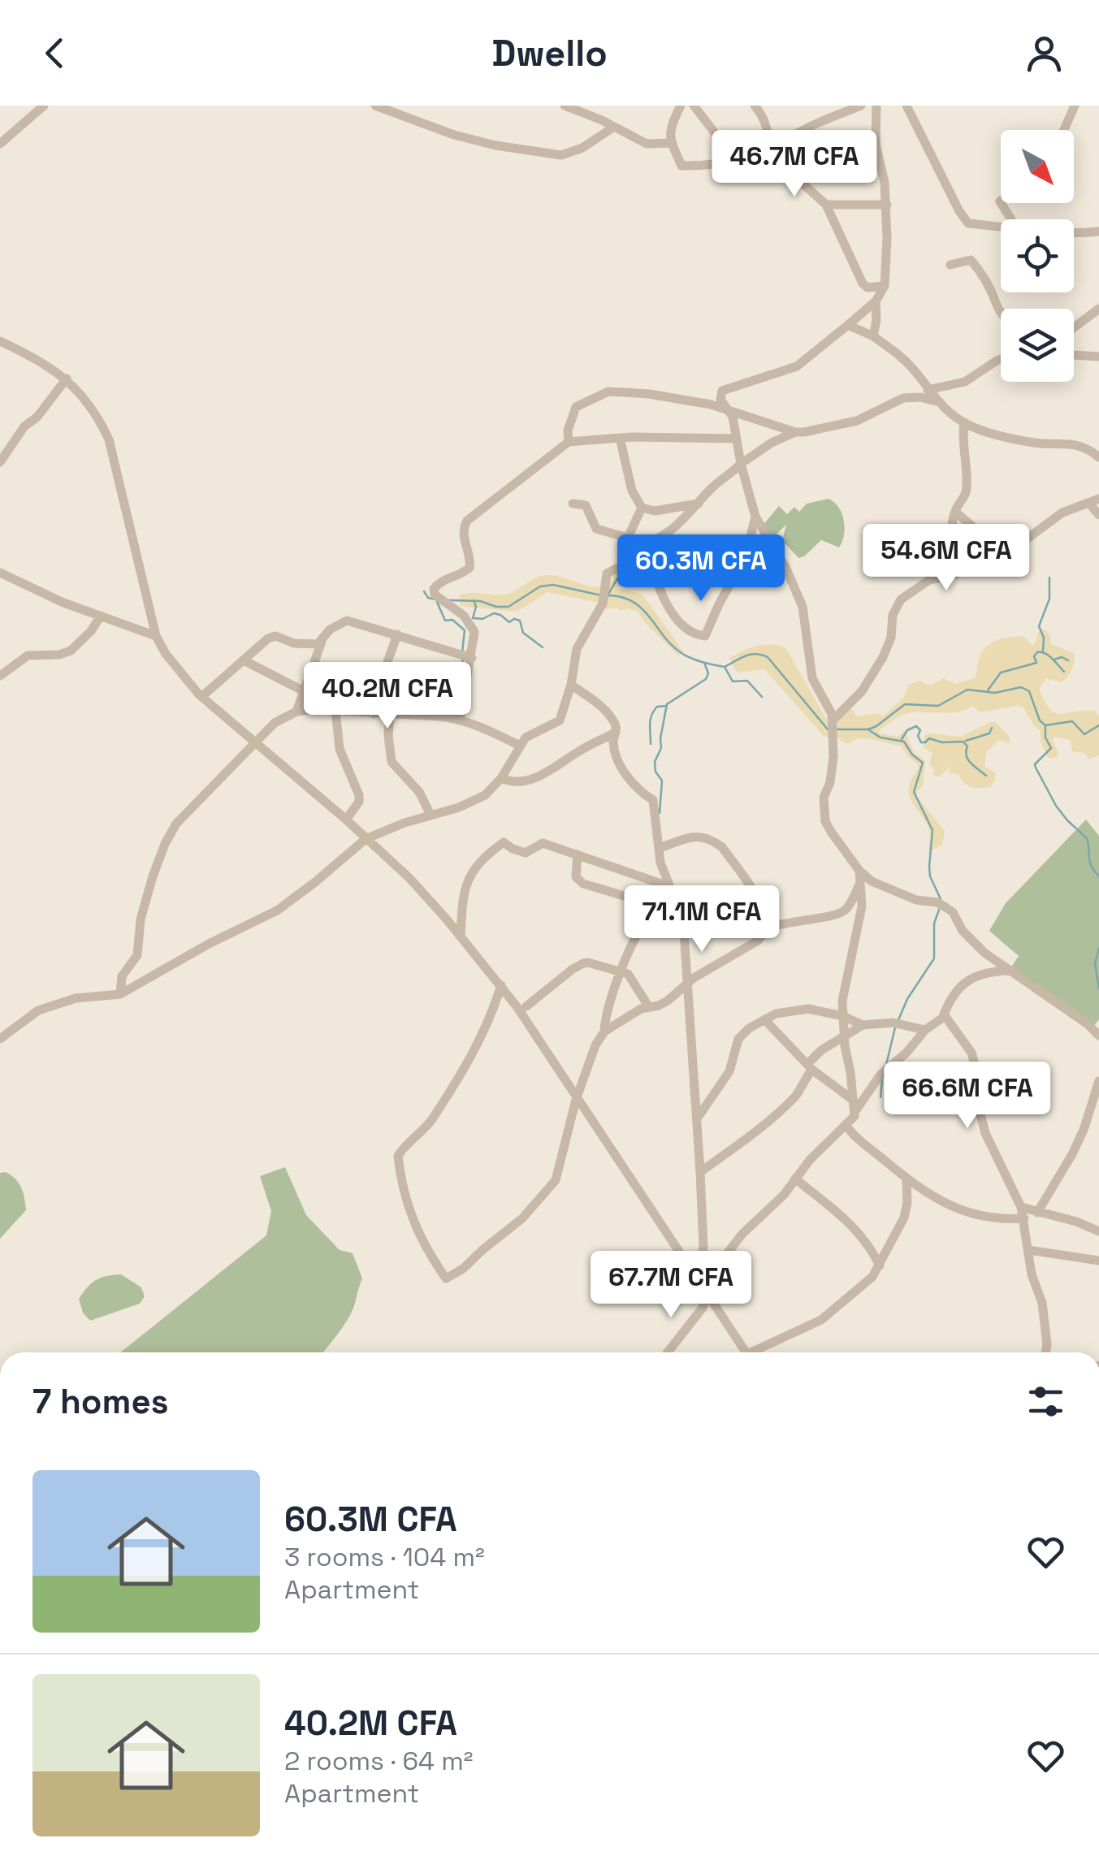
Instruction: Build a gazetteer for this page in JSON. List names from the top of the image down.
{
  "north": "bottom right",
  "page": {
    "header": "Dwello",
    "price": [
      "46.7M CFA",
      "54.6M CFA",
      "60.3M CFA",
      "40.2M CFA",
      "71.1M CFA",
      "66.6M CFA",
      "67.7M CFA"
    ],
    "heading": "7 homes",
    "list": [
      {
        "name": "60.3M CFA",
        "note": "3 rooms · 104 m² · Apartment"
      },
      {
        "name": "40.2M CFA",
        "note": "2 rooms · 64 m² · Apartment"
      }
    ]
  }
}
